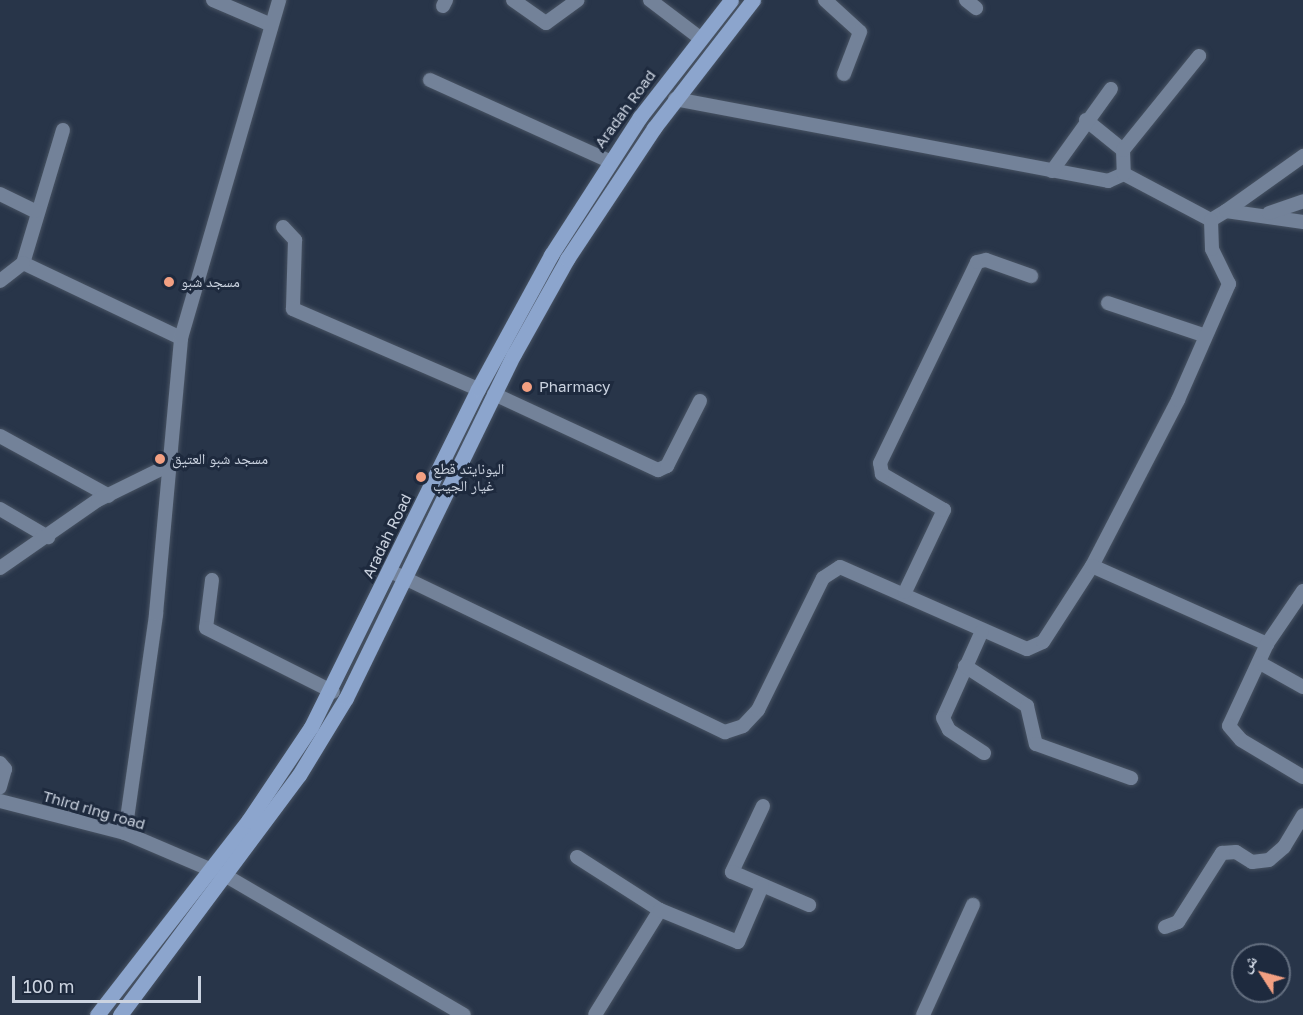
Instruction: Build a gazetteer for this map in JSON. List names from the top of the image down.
{
  "streets": {
    "main road": ["Aradah Road"],
    "street": ["Third ring road"]
  },
  "crossings": [
    ["Aradah Road", "Third ring road"]
  ],
  "places": [
    "مسجد شبو",
    "Pharmacy",
    "مسجد شبو العتيق",
    "اليونايتد قطع غيار الجيب"
  ],
  "scale_bar": "100 m",
  "north": "top left"
}
